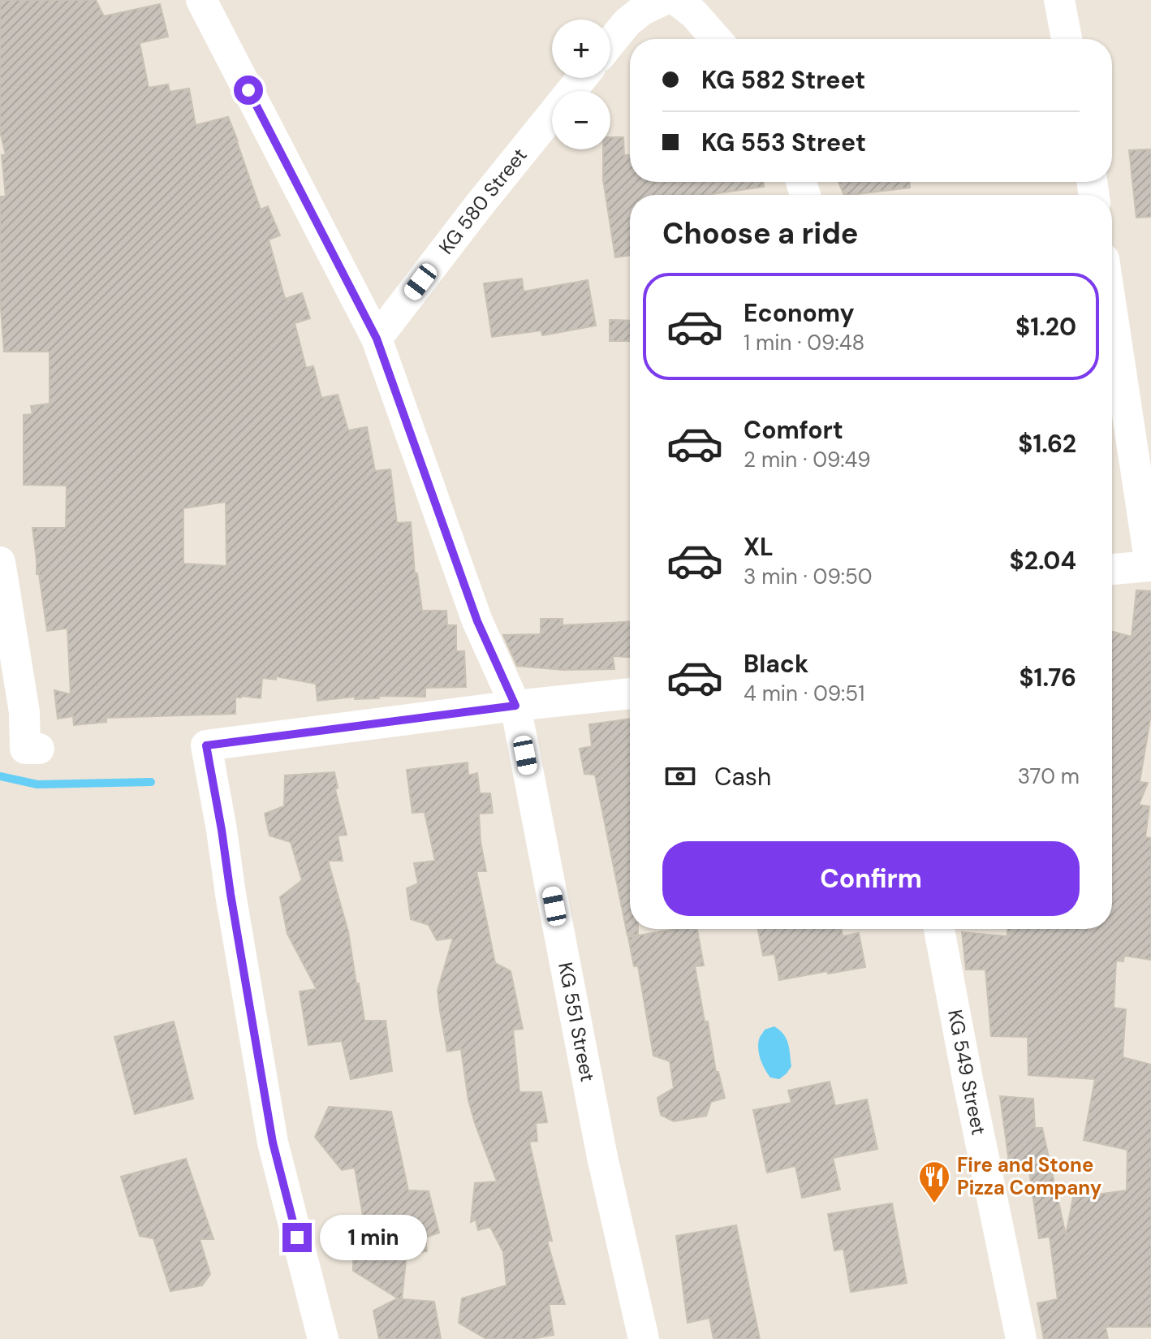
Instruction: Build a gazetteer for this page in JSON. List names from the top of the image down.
{
  "streets": {
    "street": ["KG 580 Street", "KG 551 Street", "KG 549 Street"]
  },
  "crossings": [
    ["KG 580 Street", "KG 551 Street"]
  ],
  "places": {
    "restaurant": ["Fire and Stone Pizza Company"]
  },
  "page": {
    "map_buttons": ["+", "−"],
    "banner": ["KG 582 Street", "KG 553 Street"],
    "heading": "Choose a ride",
    "list": [
      {
        "name": "Economy",
        "note": "1 min · 09:48",
        "value": "$1.20"
      },
      {
        "name": "Comfort",
        "note": "2 min · 09:49",
        "value": "$1.62"
      },
      {
        "name": "XL",
        "note": "3 min · 09:50",
        "value": "$2.04"
      },
      {
        "name": "Black",
        "note": "4 min · 09:51",
        "value": "$1.76"
      }
    ],
    "pay": ["Cash", "370 m"],
    "buttons": "Confirm",
    "bubble": "1 min"
  }
}
